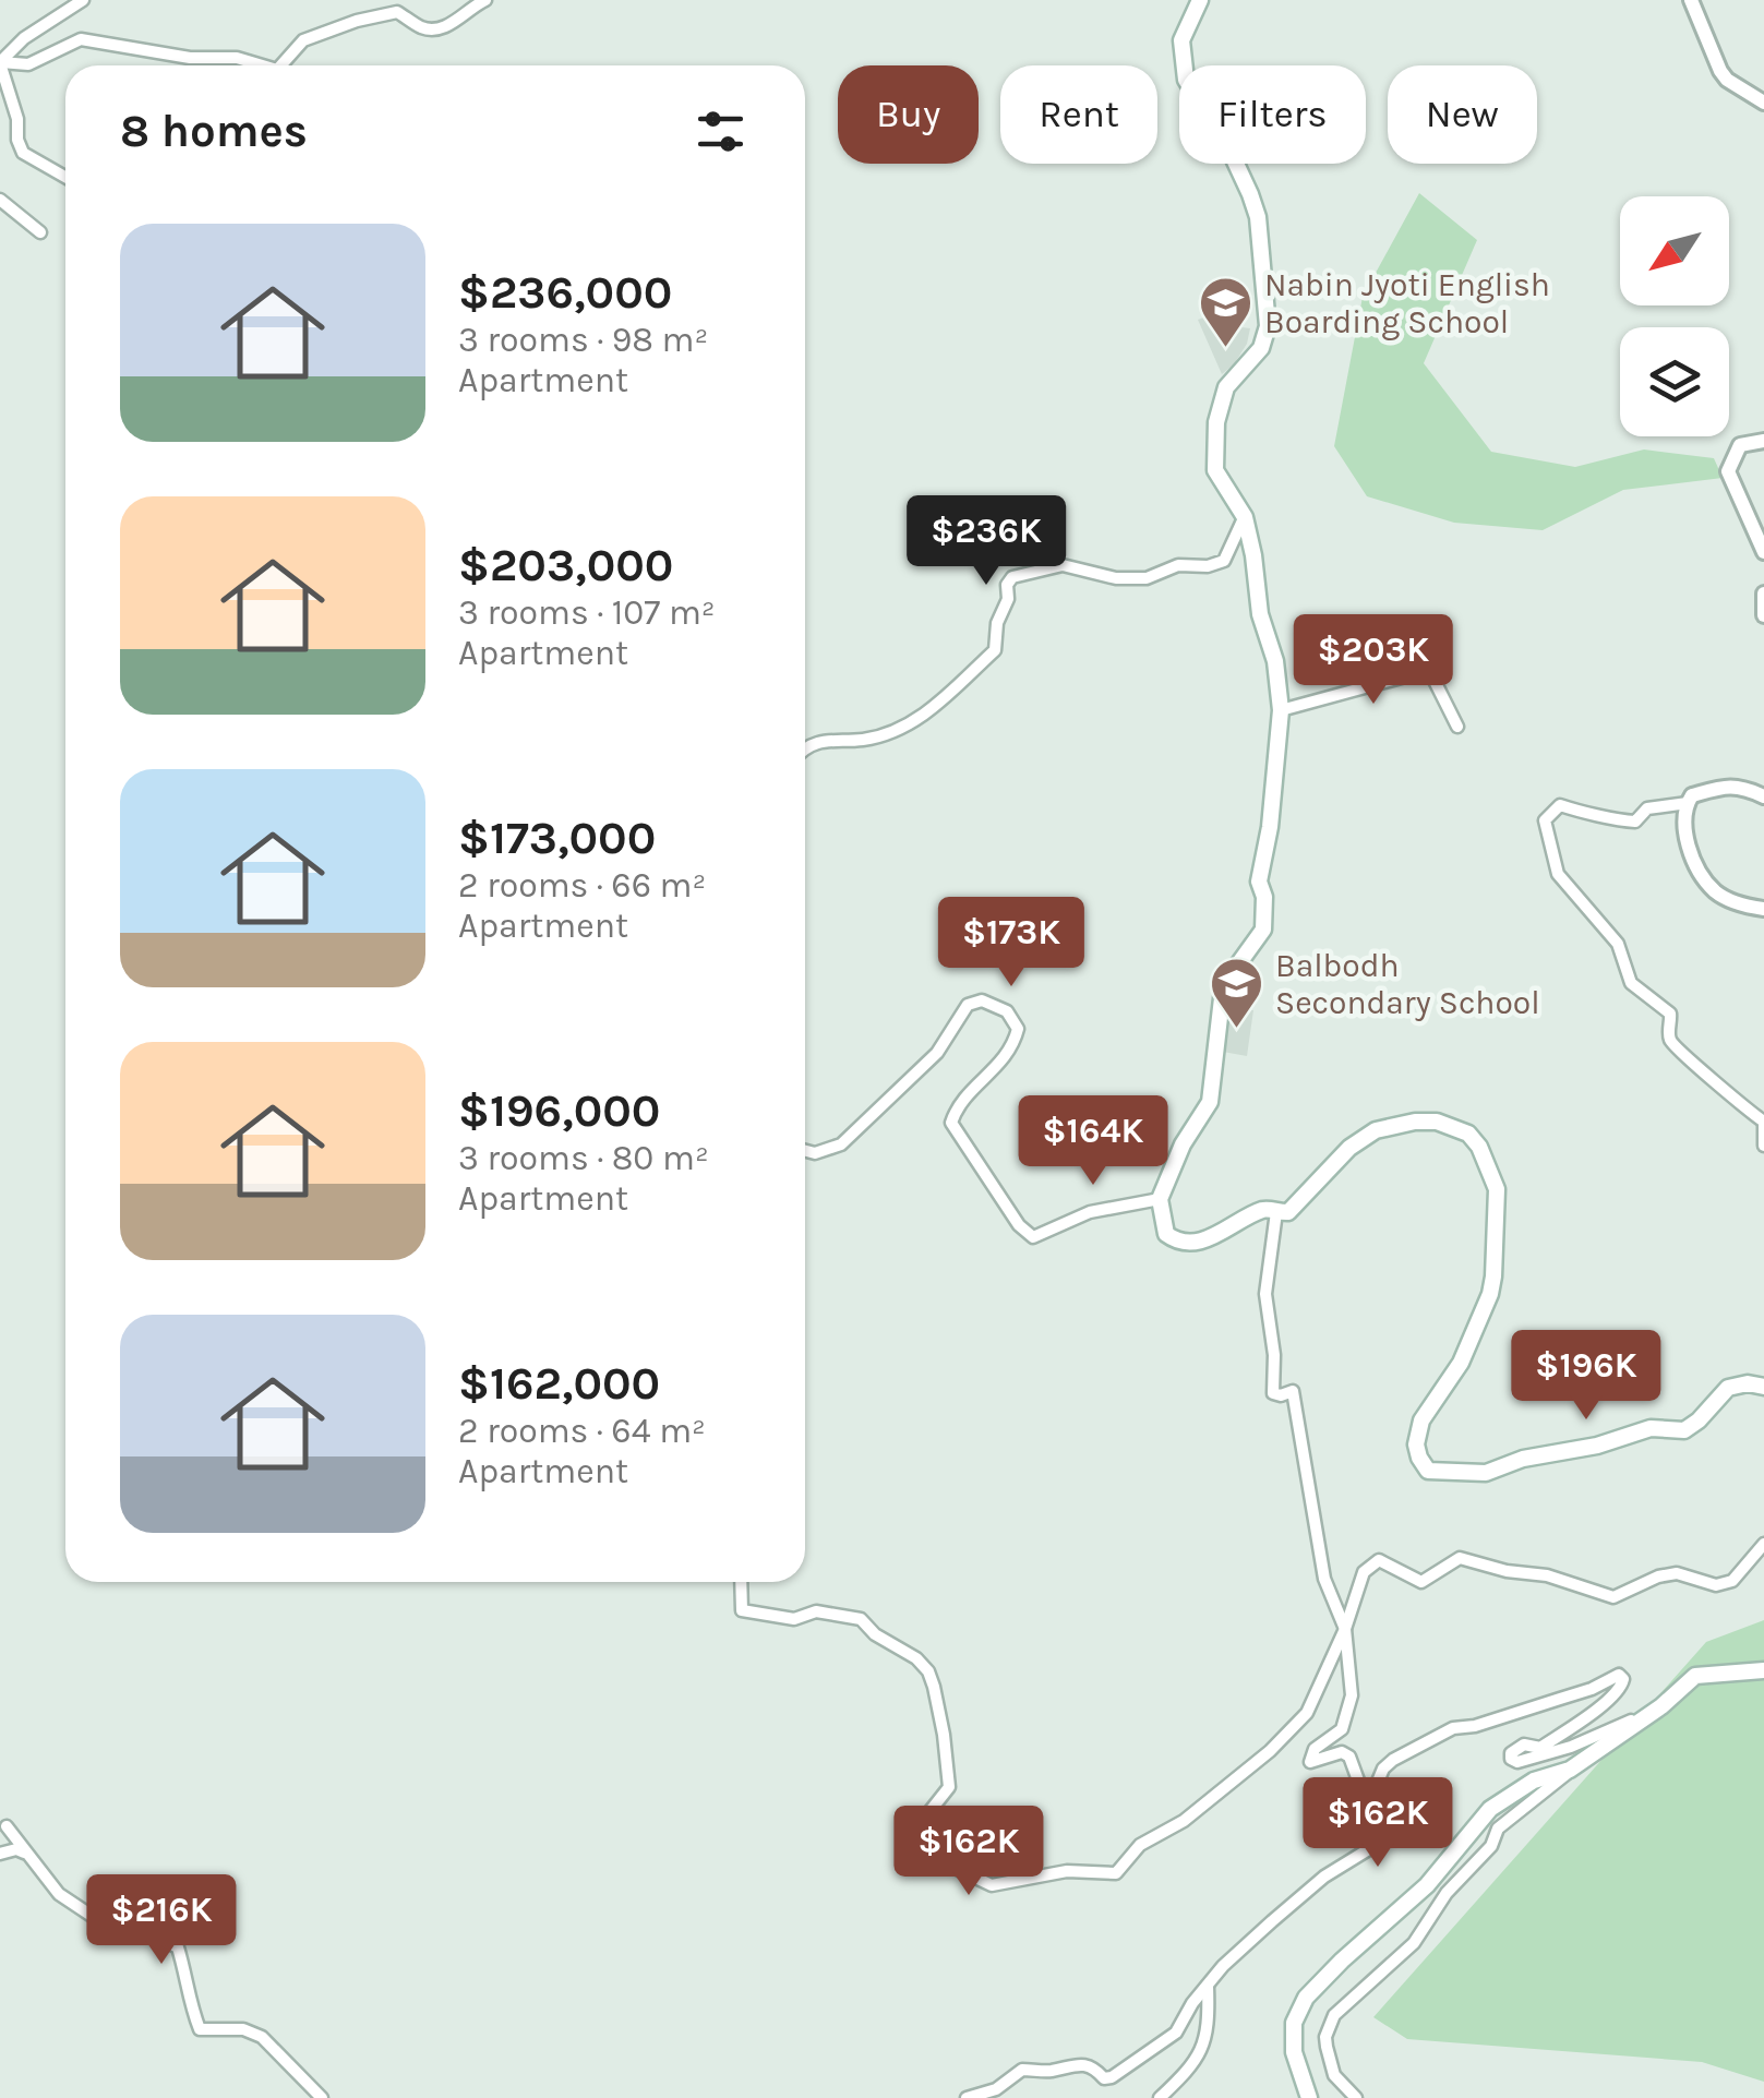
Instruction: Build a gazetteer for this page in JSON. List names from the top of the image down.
{
  "places": {
    "school or university": ["Nabin Jyoti English Boarding School", "Balbodh Secondary School"]
  },
  "north": "bottom left",
  "page": {
    "chip": [
      "Buy",
      "Rent",
      "Filters",
      "New"
    ],
    "heading": "8 homes",
    "list": [
      {
        "name": "$236,000",
        "note": "3 rooms · 98 m² · Apartment"
      },
      {
        "name": "$203,000",
        "note": "3 rooms · 107 m² · Apartment"
      },
      {
        "name": "$173,000",
        "note": "2 rooms · 66 m² · Apartment"
      },
      {
        "name": "$196,000",
        "note": "3 rooms · 80 m² · Apartment"
      },
      {
        "name": "$162,000",
        "note": "2 rooms · 64 m² · Apartment"
      }
    ],
    "price": [
      "$236K",
      "$203K",
      "$173K",
      "$164K",
      "$196K",
      "$162K",
      "$162K",
      "$216K"
    ]
  }
}
